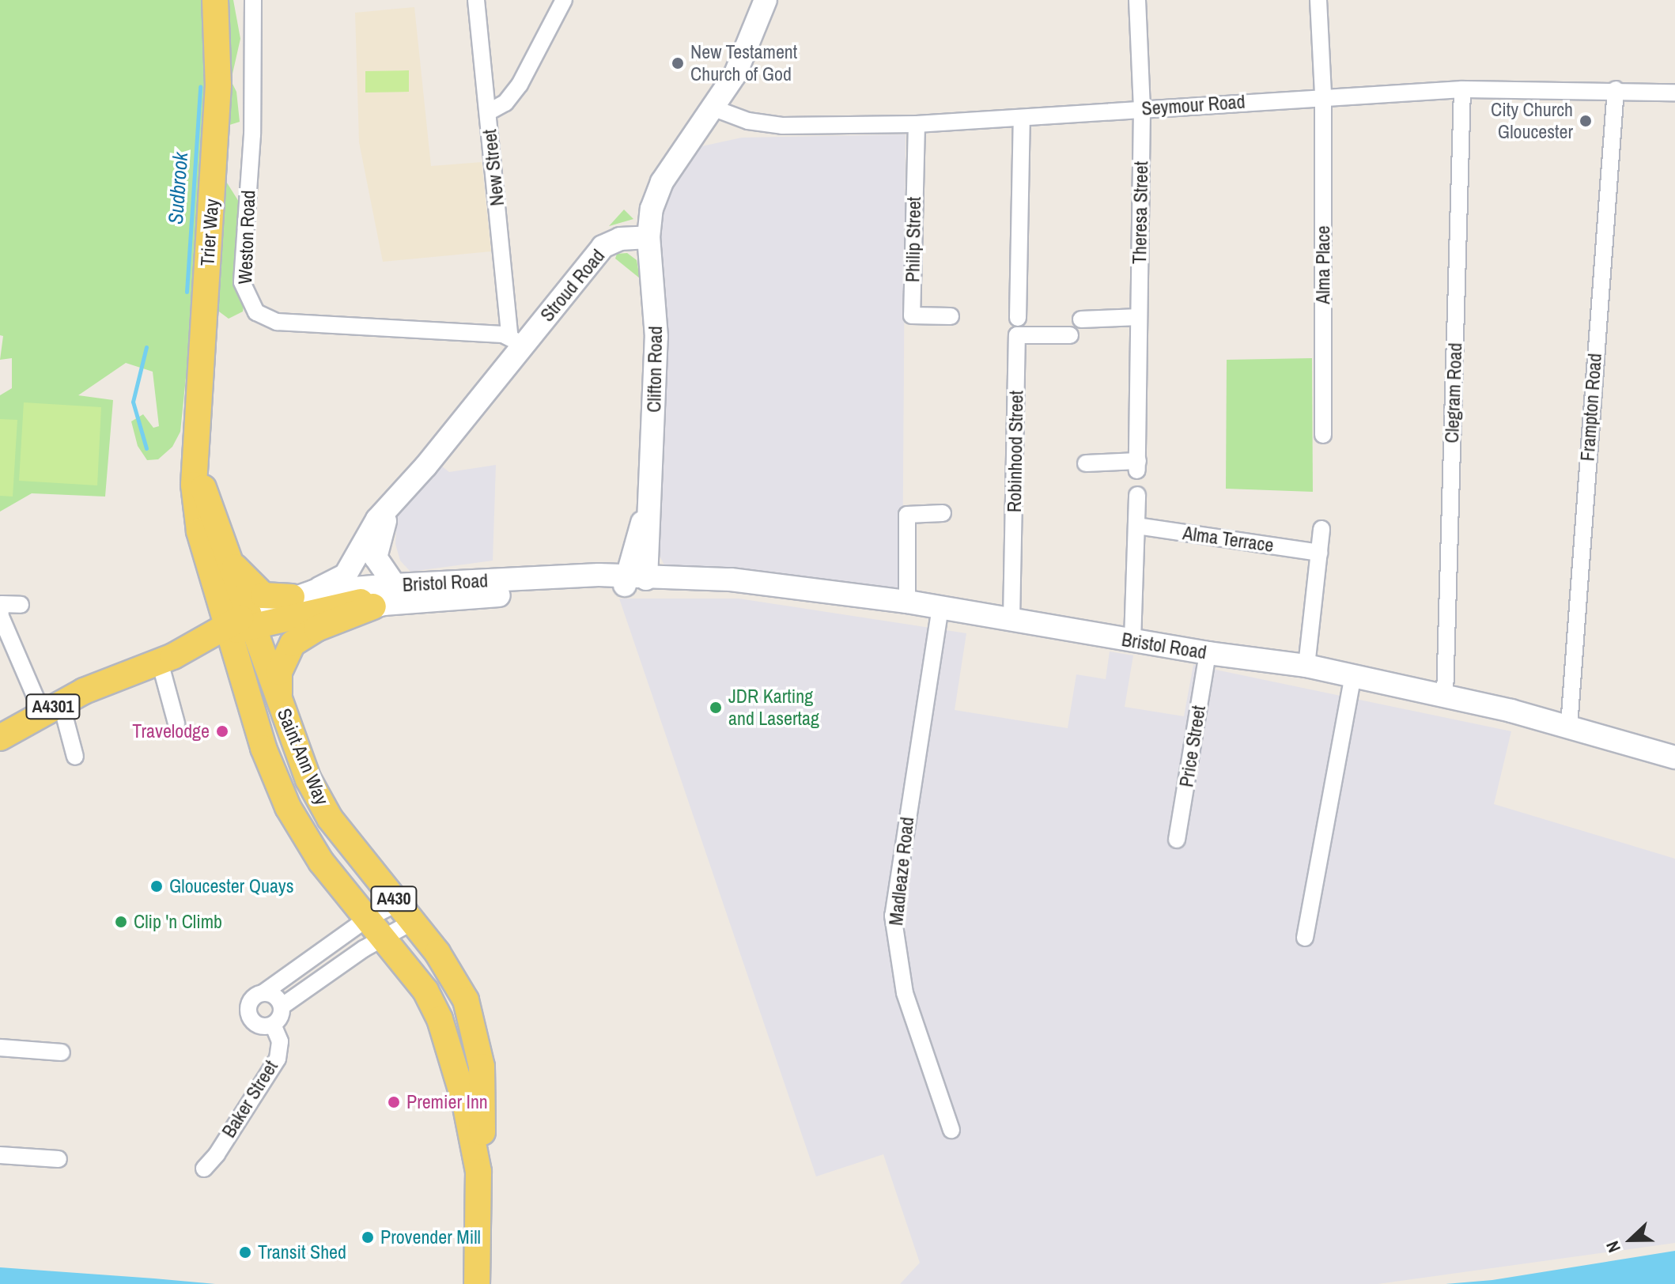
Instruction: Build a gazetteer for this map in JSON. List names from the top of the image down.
{
  "streets": {
    "main road": [
      "Trier Way",
      "Stroud Road",
      "Clifton Road",
      "Bristol Road",
      "A4301",
      "Saint Ann Way",
      "A430"
    ],
    "street": [
      "Seymour Road",
      "New Street",
      "Theresa Street",
      "Weston Road",
      "Philip Street",
      "Alma Place",
      "Clegram Road",
      "Frampton Road",
      "Robinhood Street",
      "Alma Terrace",
      "Price Street",
      "Madleaze Road",
      "Baker Street"
    ]
  },
  "crossings": [
    ["Seymour Road", "Theresa Street"],
    ["Seymour Road", "Philip Street"],
    ["Seymour Road", "Alma Place"],
    ["Seymour Road", "Clegram Road"],
    ["Seymour Road", "Frampton Road"],
    ["New Street", "Weston Road"],
    ["New Street", "Stroud Road"],
    ["Trier Way", "Bristol Road"],
    ["Trier Way", "A4301"],
    ["Trier Way", "Saint Ann Way"],
    ["Weston Road", "Stroud Road"],
    ["Stroud Road", "Clifton Road"],
    ["Stroud Road", "Bristol Road"],
    ["Clifton Road", "Bristol Road"],
    ["Clegram Road", "Bristol Road"],
    ["Frampton Road", "Bristol Road"],
    ["Robinhood Street", "Bristol Road"],
    ["Bristol Road", "A4301"],
    ["Bristol Road", "Price Street"],
    ["Bristol Road", "Saint Ann Way"],
    ["Bristol Road", "Madleaze Road"],
    ["A4301", "Saint Ann Way"]
  ],
  "water": ["Sudbrook"],
  "places": [
    "New Testament Church of God",
    "City Church Gloucester",
    "JDR Karting and Lasertag",
    "Travelodge",
    "Gloucester Quays",
    "Clip 'n Climb",
    "Premier Inn",
    "Provender Mill",
    "Transit Shed"
  ],
  "north": "left"
}
